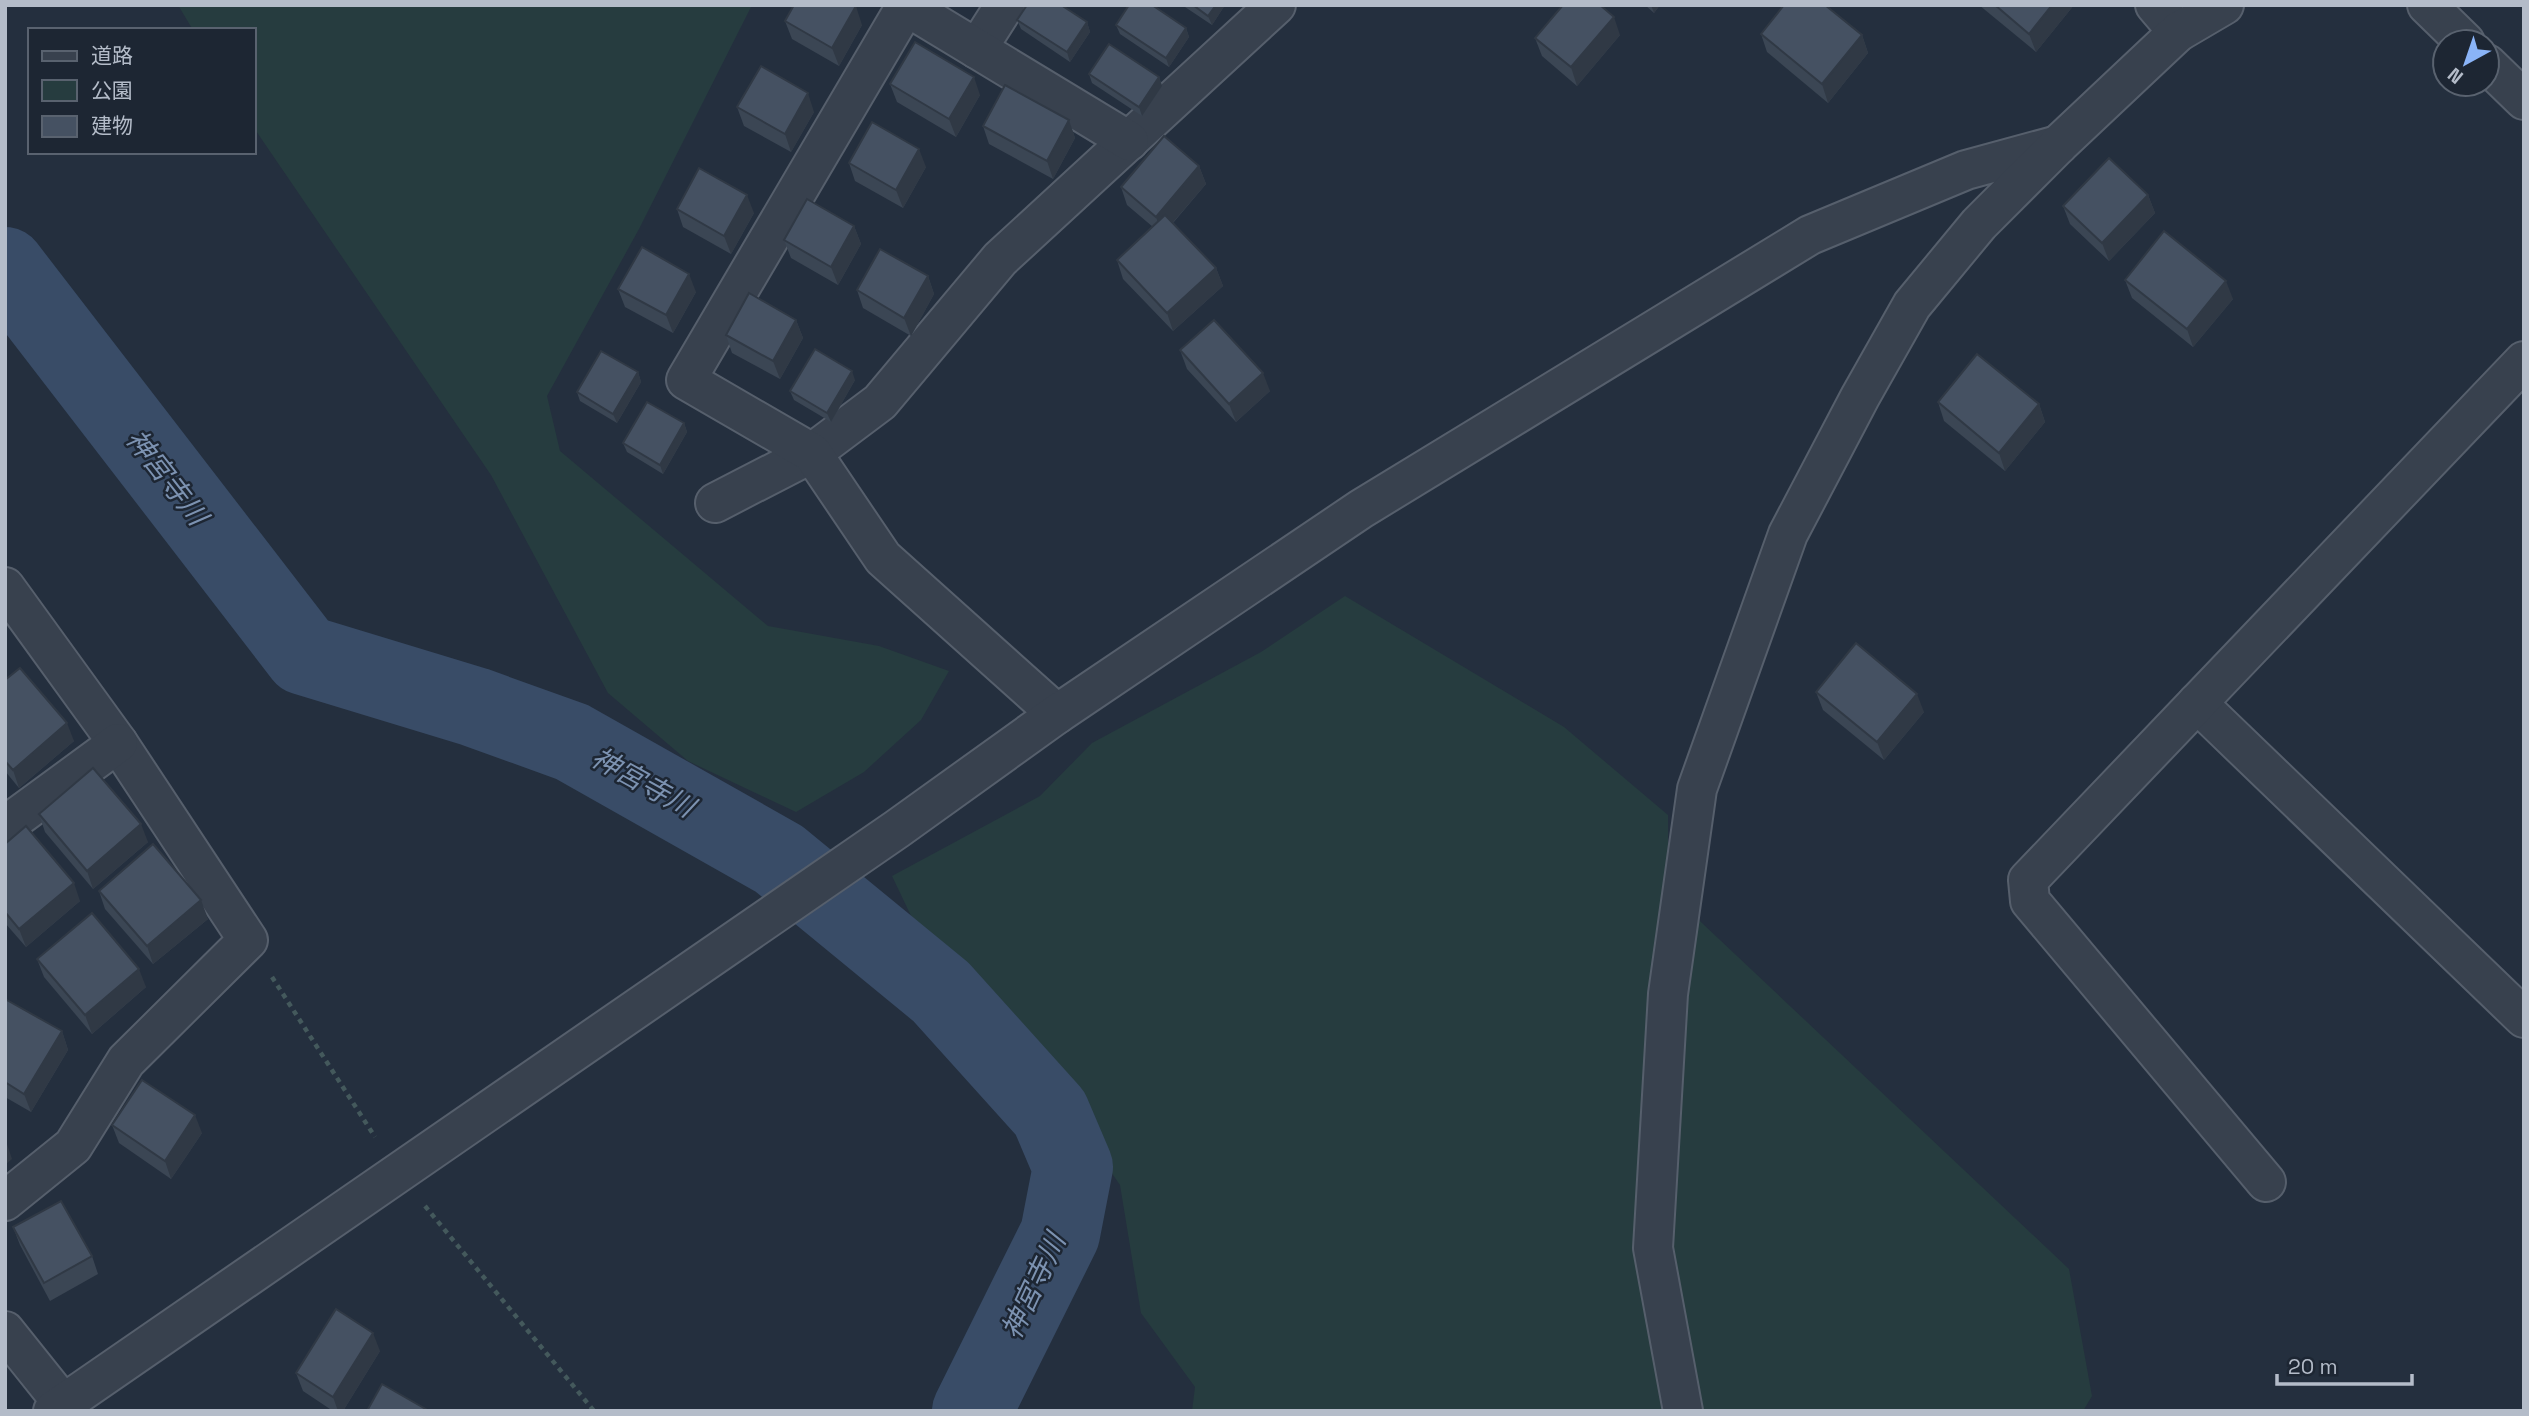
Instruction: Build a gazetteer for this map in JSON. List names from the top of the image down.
{
  "water": ["神宮寺川"],
  "legend": ["道路", "公園", "建物"],
  "scale_bar": "20 m",
  "north": "bottom left"
}
